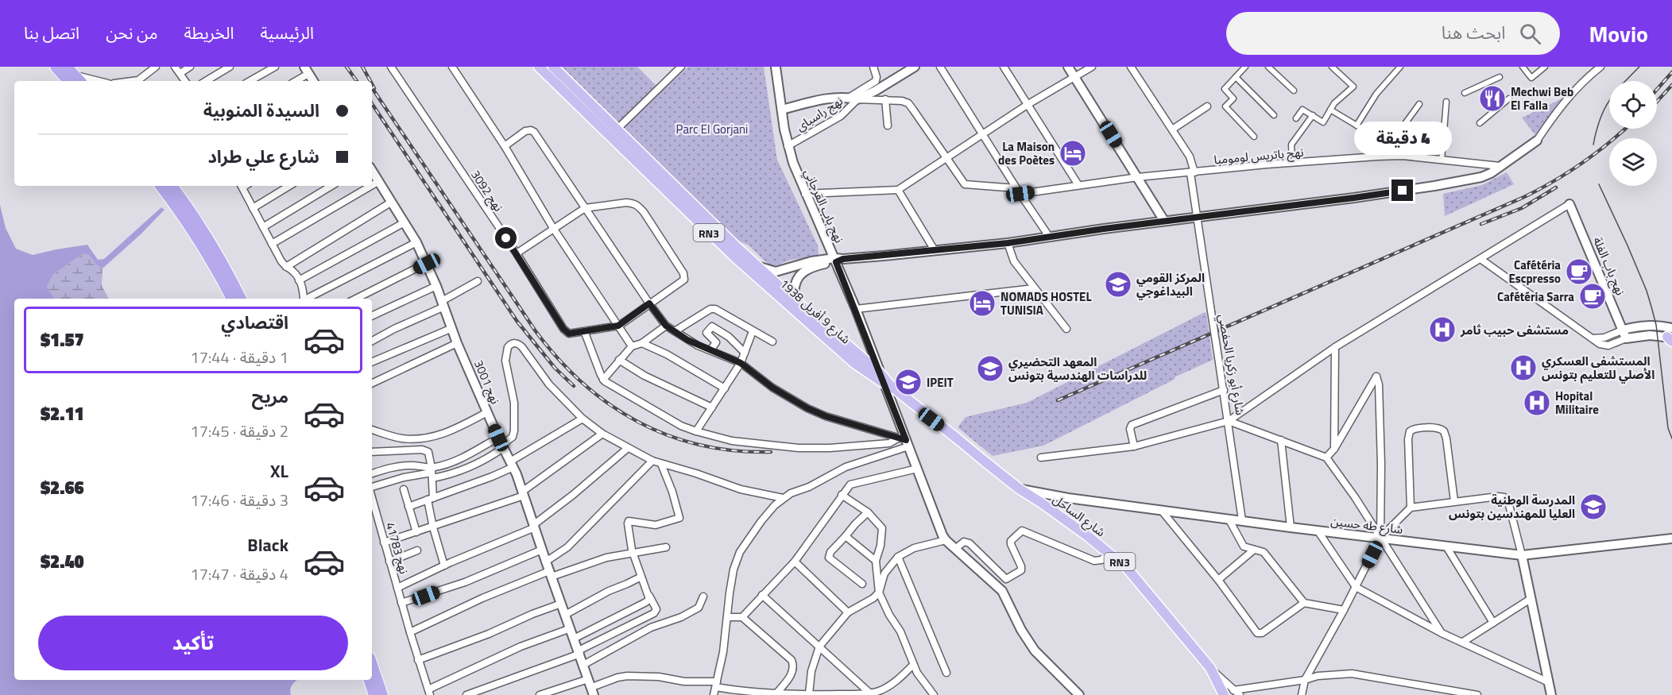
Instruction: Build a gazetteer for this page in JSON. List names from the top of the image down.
{
  "streets": {
    "main road": ["RN3", "شارع 9 أفريل 1938", "شارع الساحل"],
    "street": [
      "نهج راسباي",
      "نهج باتريس لومومبا",
      "نهج 3092",
      "نهج باب القرجاني",
      "نهج باب الفلة",
      "شارع أبو زكريا الحفصي",
      "نهج 3001",
      "شارع طه حسين",
      "نهج 41783"
    ]
  },
  "crossings": [
    ["نهج راسباي", "نهج باتريس لومومبا"],
    ["نهج راسباي", "نهج باب القرجاني"],
    ["نهج باتريس لومومبا", "شارع أبو زكريا الحفصي"],
    ["نهج باب القرجاني", "شارع 9 أفريل 1938"],
    ["شارع 9 أفريل 1938", "شارع الساحل"],
    ["شارع الساحل", "شارع طه حسين"]
  ],
  "parks": ["Parc El Gorjani"],
  "places": {
    "restaurant": ["Mechwi Beb El Falla"],
    "hotel": ["La Maison des Poètes", "NOMADS HOSTEL TUNISIA"],
    "cafe": ["Cafétéria Escpresso", "Cafétéria Sarra"],
    "school or university": [
      "المركز القومي البيداغوجي",
      "المعهد التحضيري للدراسات الهندسية بتونس",
      "IPEIT",
      "المدرسة الوطنية العليا للمهندسين بتونس"
    ],
    "hospital": ["مستشفى حبيب ثامر", "المستشفى العسكري الأصلي للتعليم بتونس", "Hopital Militaire"]
  },
  "page": {
    "header": "Movio",
    "search": "ابحث هنا",
    "nav": [
      "الرئيسية",
      "الخريطة",
      "من نحن",
      "اتصل بنا"
    ],
    "banner": ["السيدة المنوبية", "شارع علي طراد"],
    "bubble": "4 دقيقة",
    "list": [
      {
        "name": "اقتصادي",
        "note": "1 دقيقة · 17:44",
        "value": "$1.57"
      },
      {
        "name": "مريح",
        "note": "2 دقيقة · 17:45",
        "value": "$2.11"
      },
      {
        "name": "XL",
        "note": "3 دقيقة · 17:46",
        "value": "$2.66"
      },
      {
        "name": "Black",
        "note": "4 دقيقة · 17:47",
        "value": "$2.40"
      }
    ],
    "buttons": "تأكيد"
  }
}
